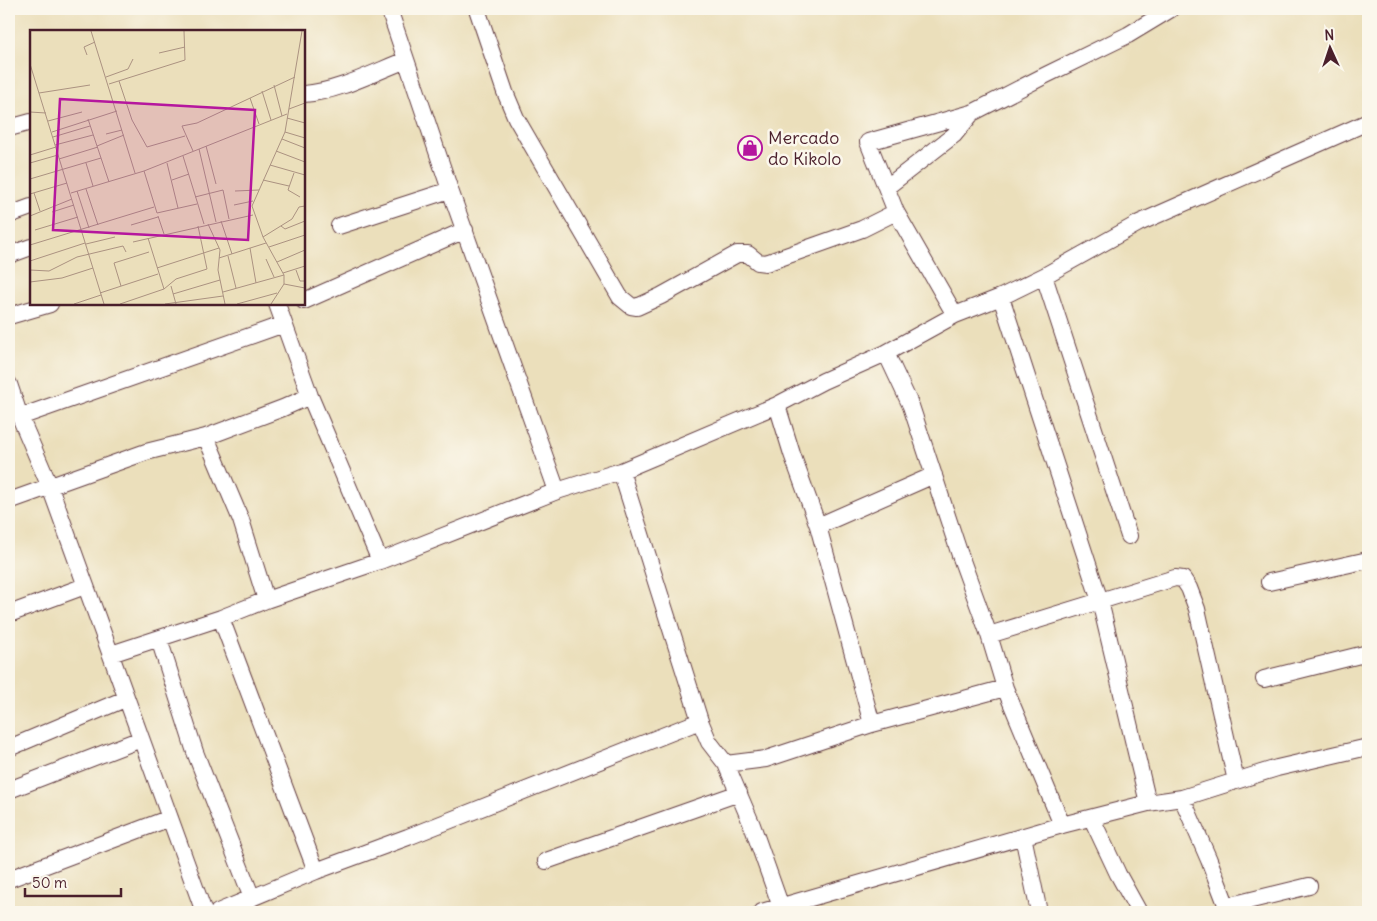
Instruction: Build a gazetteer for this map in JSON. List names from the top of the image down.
{
  "places": {
    "shop": ["Mercado do Kikolo"]
  },
  "scale_bar": "50 m",
  "north": "top"
}
